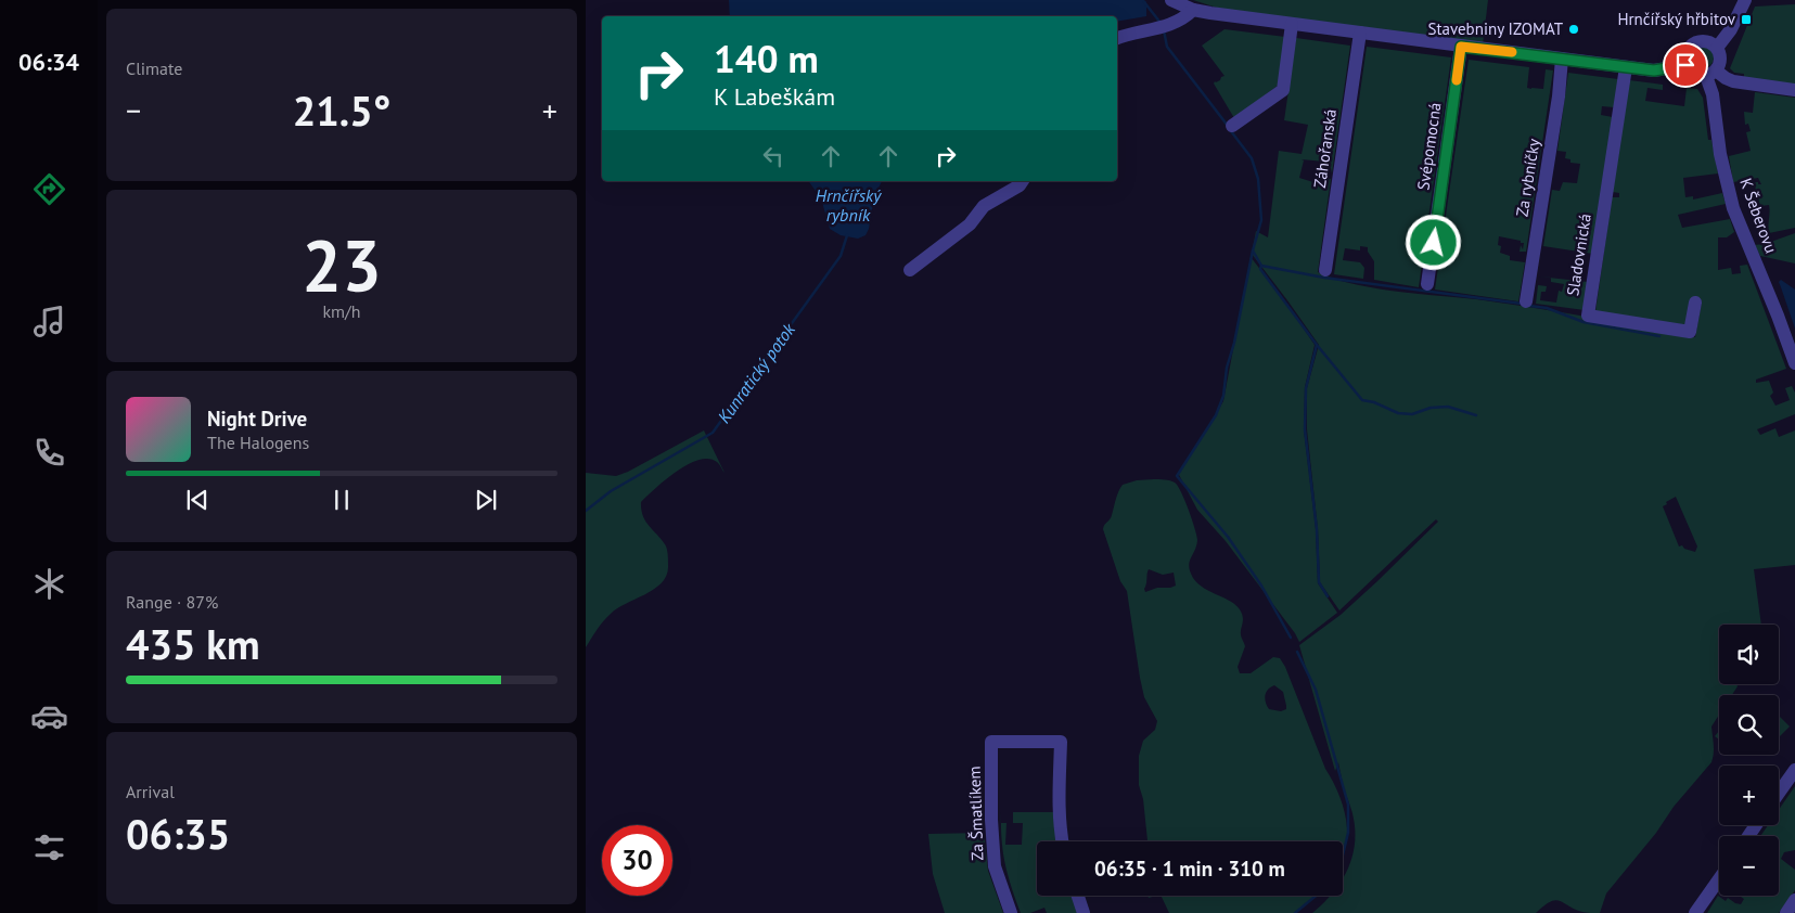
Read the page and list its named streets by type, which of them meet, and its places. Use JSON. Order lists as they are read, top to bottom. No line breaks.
{"streets":{"street":["Svépomocná","Záhořanská","Za rybníčky","K Šeberovu","Sladovnická","Za Šmatlíkem"]},"water":["Hrnčířský rybník","Kunratický potok"],"places":{"transit":["Hrnčířský hřbitov"],"other":["Stavebniny IZOMAT"]},"page":{"tabs":"06:34","tile":["Climate",["23","km/h"],["Range · 87%","435 km"],["Arrival","06:35"]],"turn":["140 m","K Labeškám"],"heat":["−","21.5°","+"],"song":["Night Drive","The Halogens"],"map_buttons":["+","−"],"limit":"30","trip":"06:35 · 1 min · 310 m"}}
